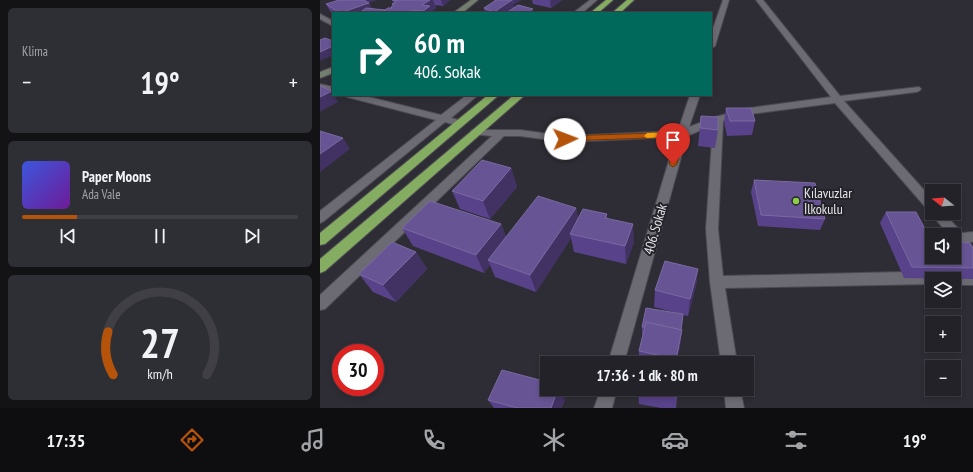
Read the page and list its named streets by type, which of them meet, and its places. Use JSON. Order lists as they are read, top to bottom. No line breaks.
{"streets":{"street":["406. Sokak"]},"places":["Kılavuzlar İlkokulu"],"north":"left","page":{"tile":"Klima","turn":["60 m","406. Sokak"],"heat":["−","19°","+"],"song":["Paper Moons","Ada Vale"],"map_buttons":["+","−"],"limit":"30","trip":"17:36 · 1 dk · 80 m","tabs":["17:35","19°"],"gauge":["27","km/h"]}}
